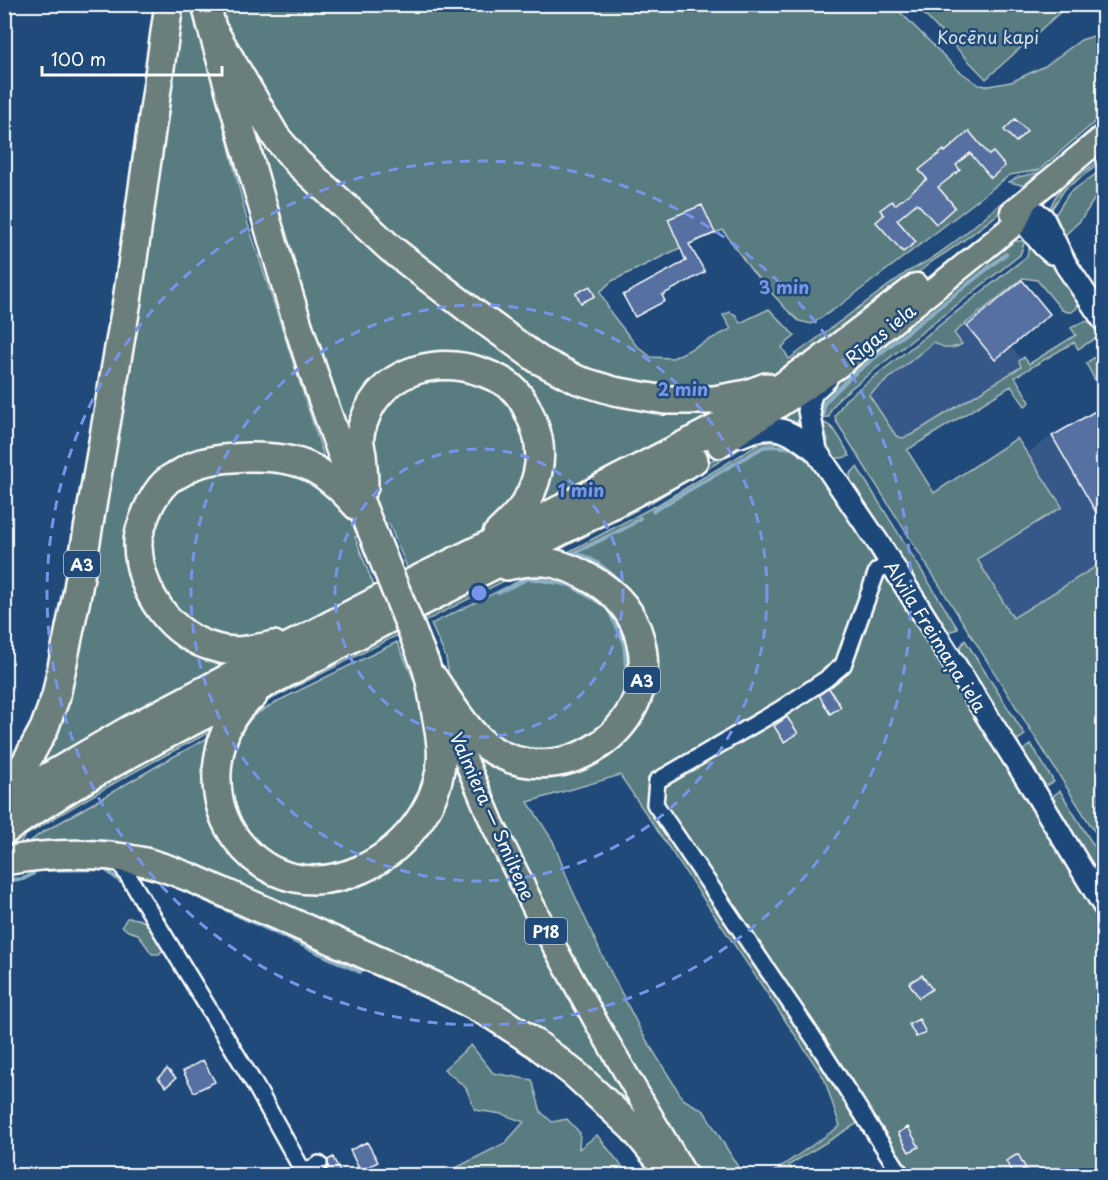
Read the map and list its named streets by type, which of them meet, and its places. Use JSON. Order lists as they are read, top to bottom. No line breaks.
{"streets":{"highway":["A3"],"main road":["Rīgas iela","Valmiera — Smiltene","P18"],"street":["Alvila Freimaņa iela"]},"crossings":[["Rīgas iela","A3"],["Rīgas iela","Alvila Freimaņa iela"],["A3","Valmiera — Smiltene"]],"parks":["Kocēnu kapi"],"scale_bar":"100 m","rings":["3 min","2 min","1 min"]}
